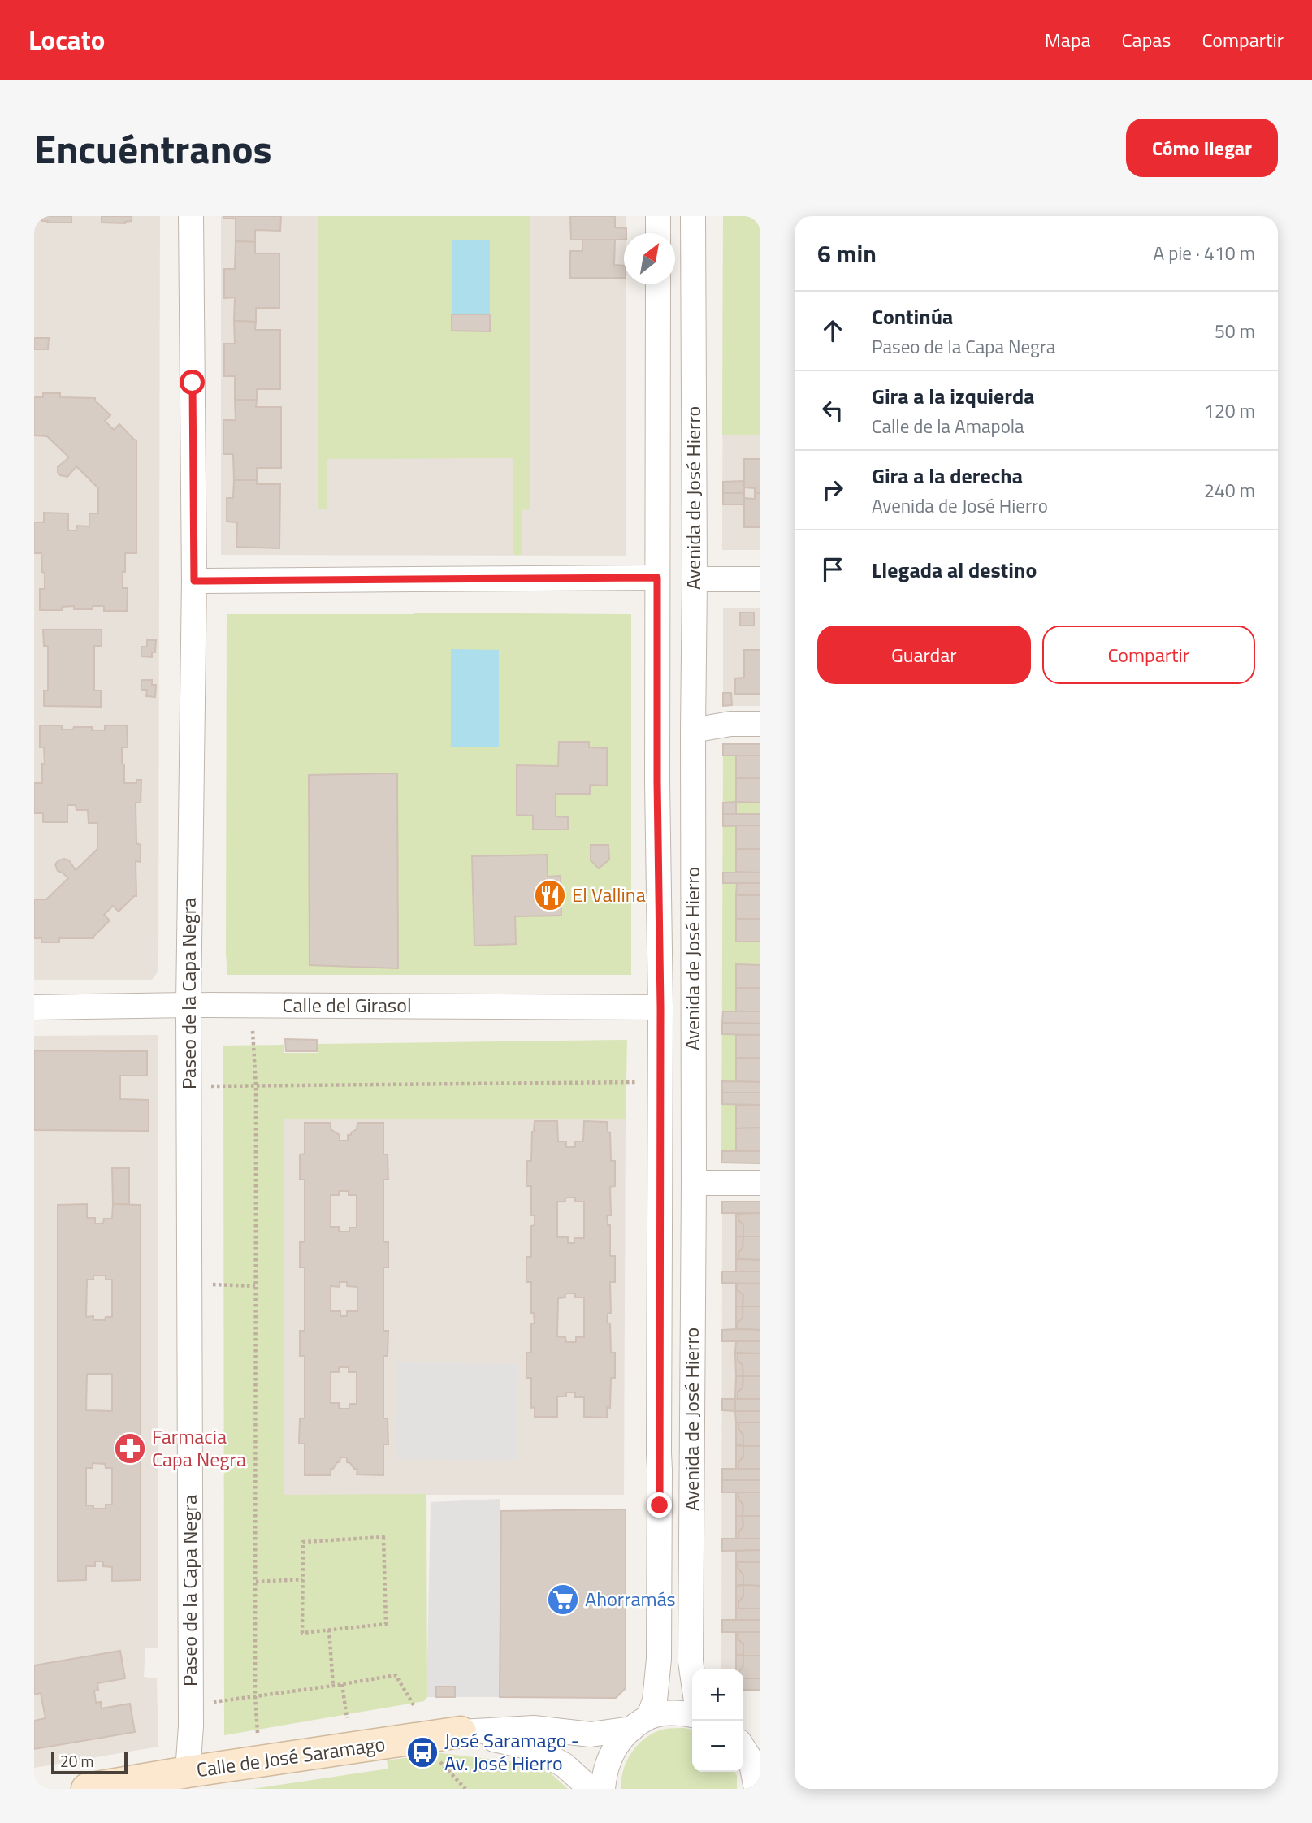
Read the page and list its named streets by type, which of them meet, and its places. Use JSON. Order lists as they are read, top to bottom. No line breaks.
{"streets":{"street":["Avenida de José Hierro","Paseo de la Capa Negra","Calle del Girasol","Calle de José Saramago"]},"crossings":[["Avenida de José Hierro","Calle del Girasol"],["Avenida de José Hierro","Calle de José Saramago"],["Paseo de la Capa Negra","Calle del Girasol"],["Paseo de la Capa Negra","Calle de José Saramago"]],"places":{"restaurant":["El Vallina"],"pharmacy":["Farmacia Capa Negra"],"supermarket":["Ahorramás"],"bus stop":["José Saramago - Av. José Hierro"]},"scale_bar":"20 m","north":"top right","page":{"header":"Locato","nav":["Mapa","Capas","Compartir"],"title":"Encuéntranos","buttons":["Cómo llegar",["Guardar","Compartir"]],"heading":["6 min","A pie · 410 m"],"list":[["Continúa","Paseo de la Capa Negra","50 m"],["Gira a la izquierda","Calle de la Amapola","120 m"],["Gira a la derecha","Avenida de José Hierro","240 m"],"Llegada al destino"],"map_buttons":["+","−"],"scale":"20 m"}}
